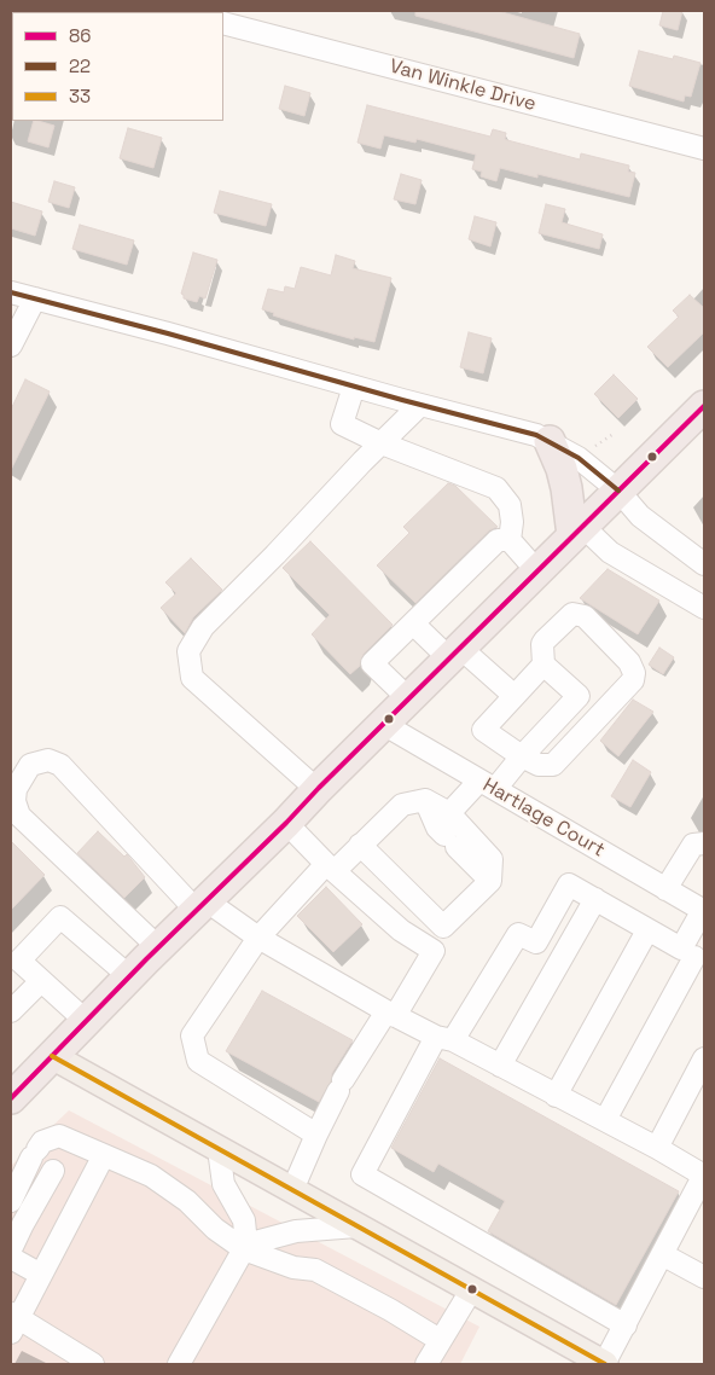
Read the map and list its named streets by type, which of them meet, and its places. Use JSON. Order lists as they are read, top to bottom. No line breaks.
{"streets":{"street":["Van Winkle Drive","Hartlage Court"]},"lines":["transit line 22","transit line 86","transit line 33"],"legend":["86","22","33"]}
